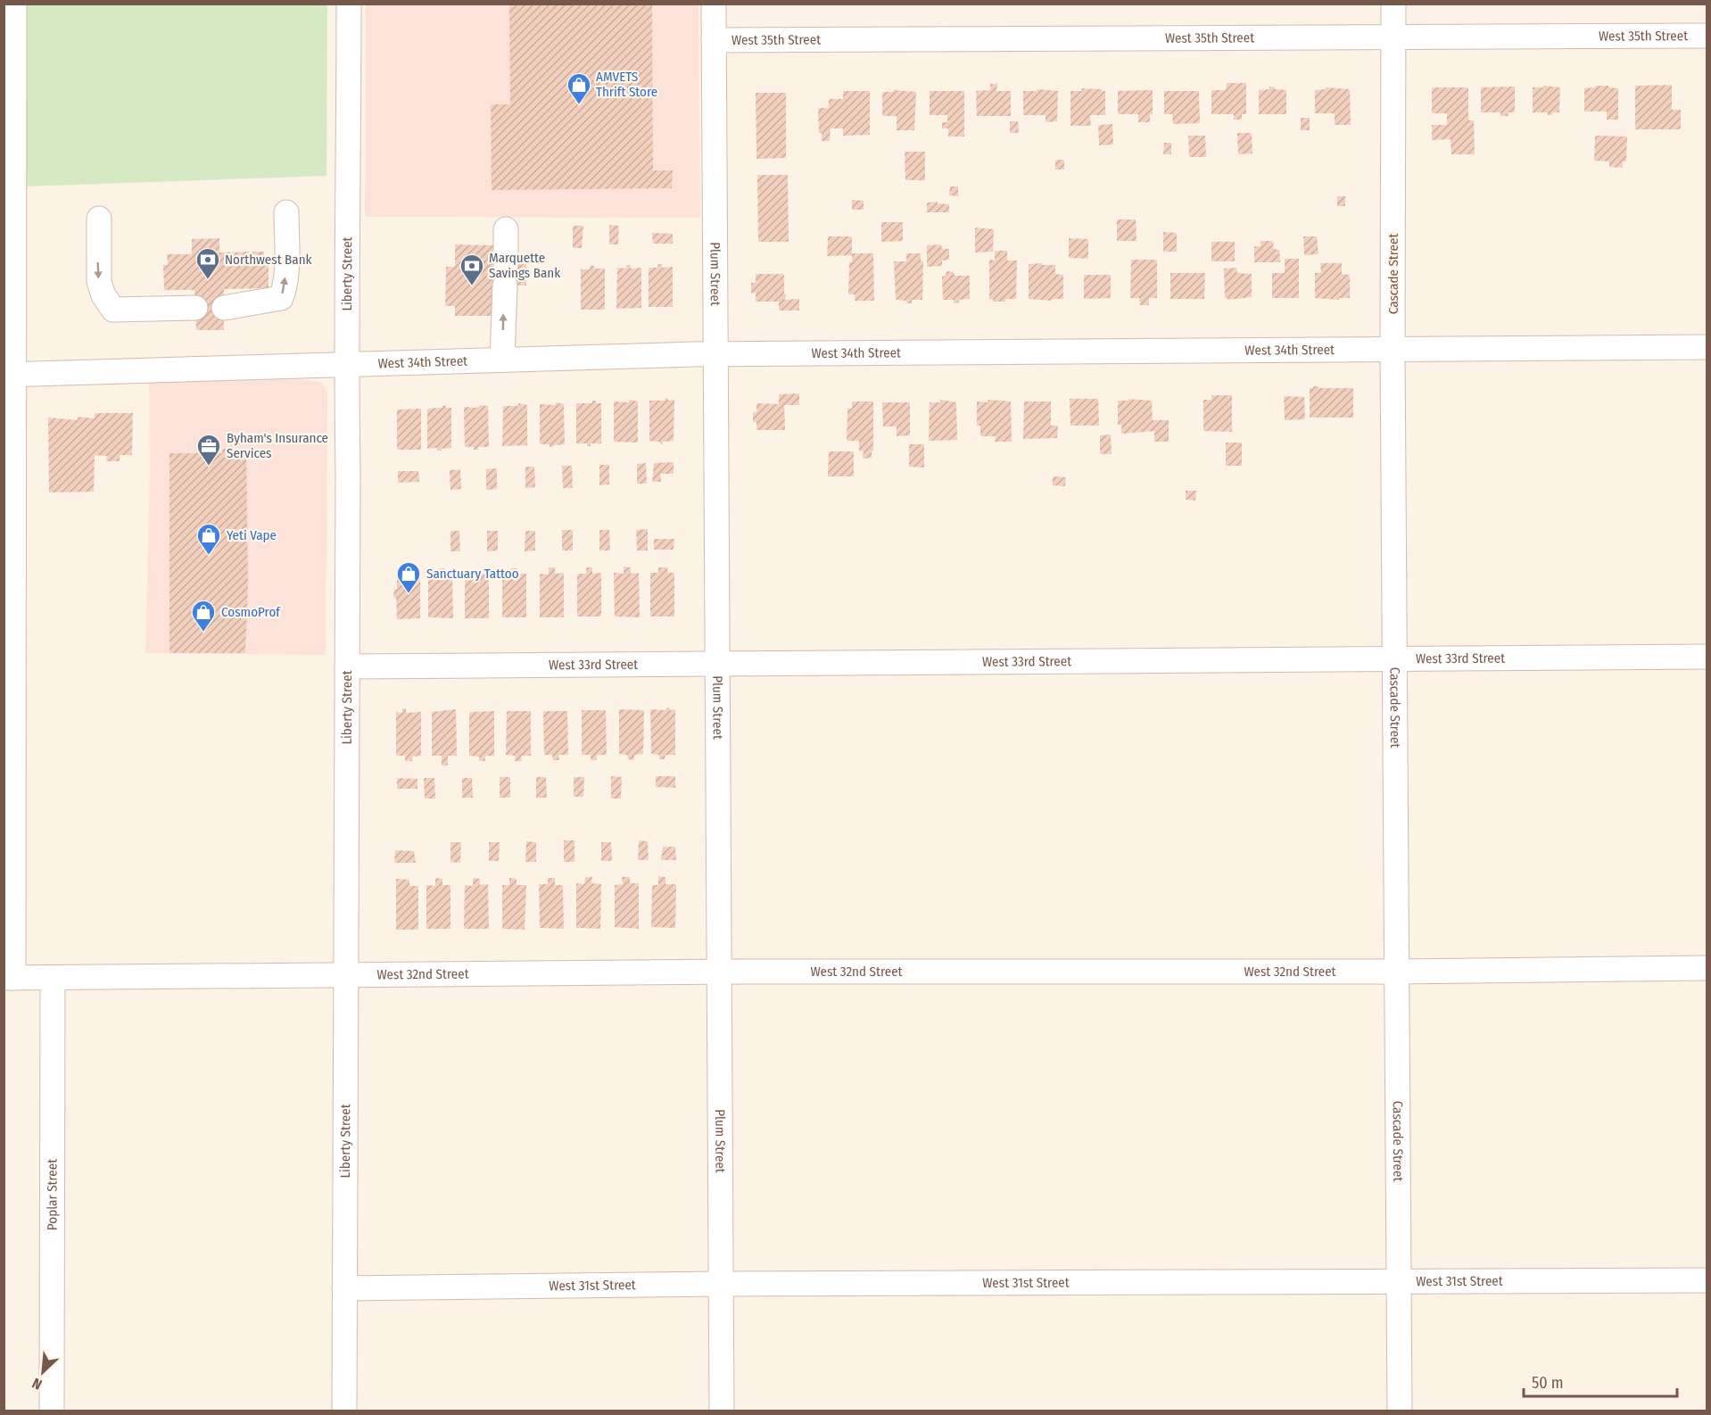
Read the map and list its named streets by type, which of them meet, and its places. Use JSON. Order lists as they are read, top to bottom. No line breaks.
{"streets":{"street":["West 35th Street","Liberty Street","Plum Street","Cascade Street","West 34th Street","West 33rd Street","West 32nd Street","Poplar Street","West 31st Street"]},"crossings":[["West 35th Street","Plum Street"],["West 35th Street","Cascade Street"],["Liberty Street","West 34th Street"],["Liberty Street","West 33rd Street"],["Liberty Street","West 32nd Street"],["Liberty Street","West 31st Street"],["Plum Street","West 34th Street"],["Plum Street","West 33rd Street"],["Plum Street","West 32nd Street"],["Plum Street","West 31st Street"],["Cascade Street","West 34th Street"],["Cascade Street","West 33rd Street"],["Cascade Street","West 32nd Street"],["Cascade Street","West 31st Street"],["West 32nd Street","Poplar Street"]],"places":{"shop":["AMVETS Thrift Store","Yeti Vape","Sanctuary Tattoo","CosmoProf"],"bank":["Northwest Bank","Marquette Savings Bank"],"office":["Byham's Insurance Services"]},"scale_bar":"50 m","north":"bottom left"}
